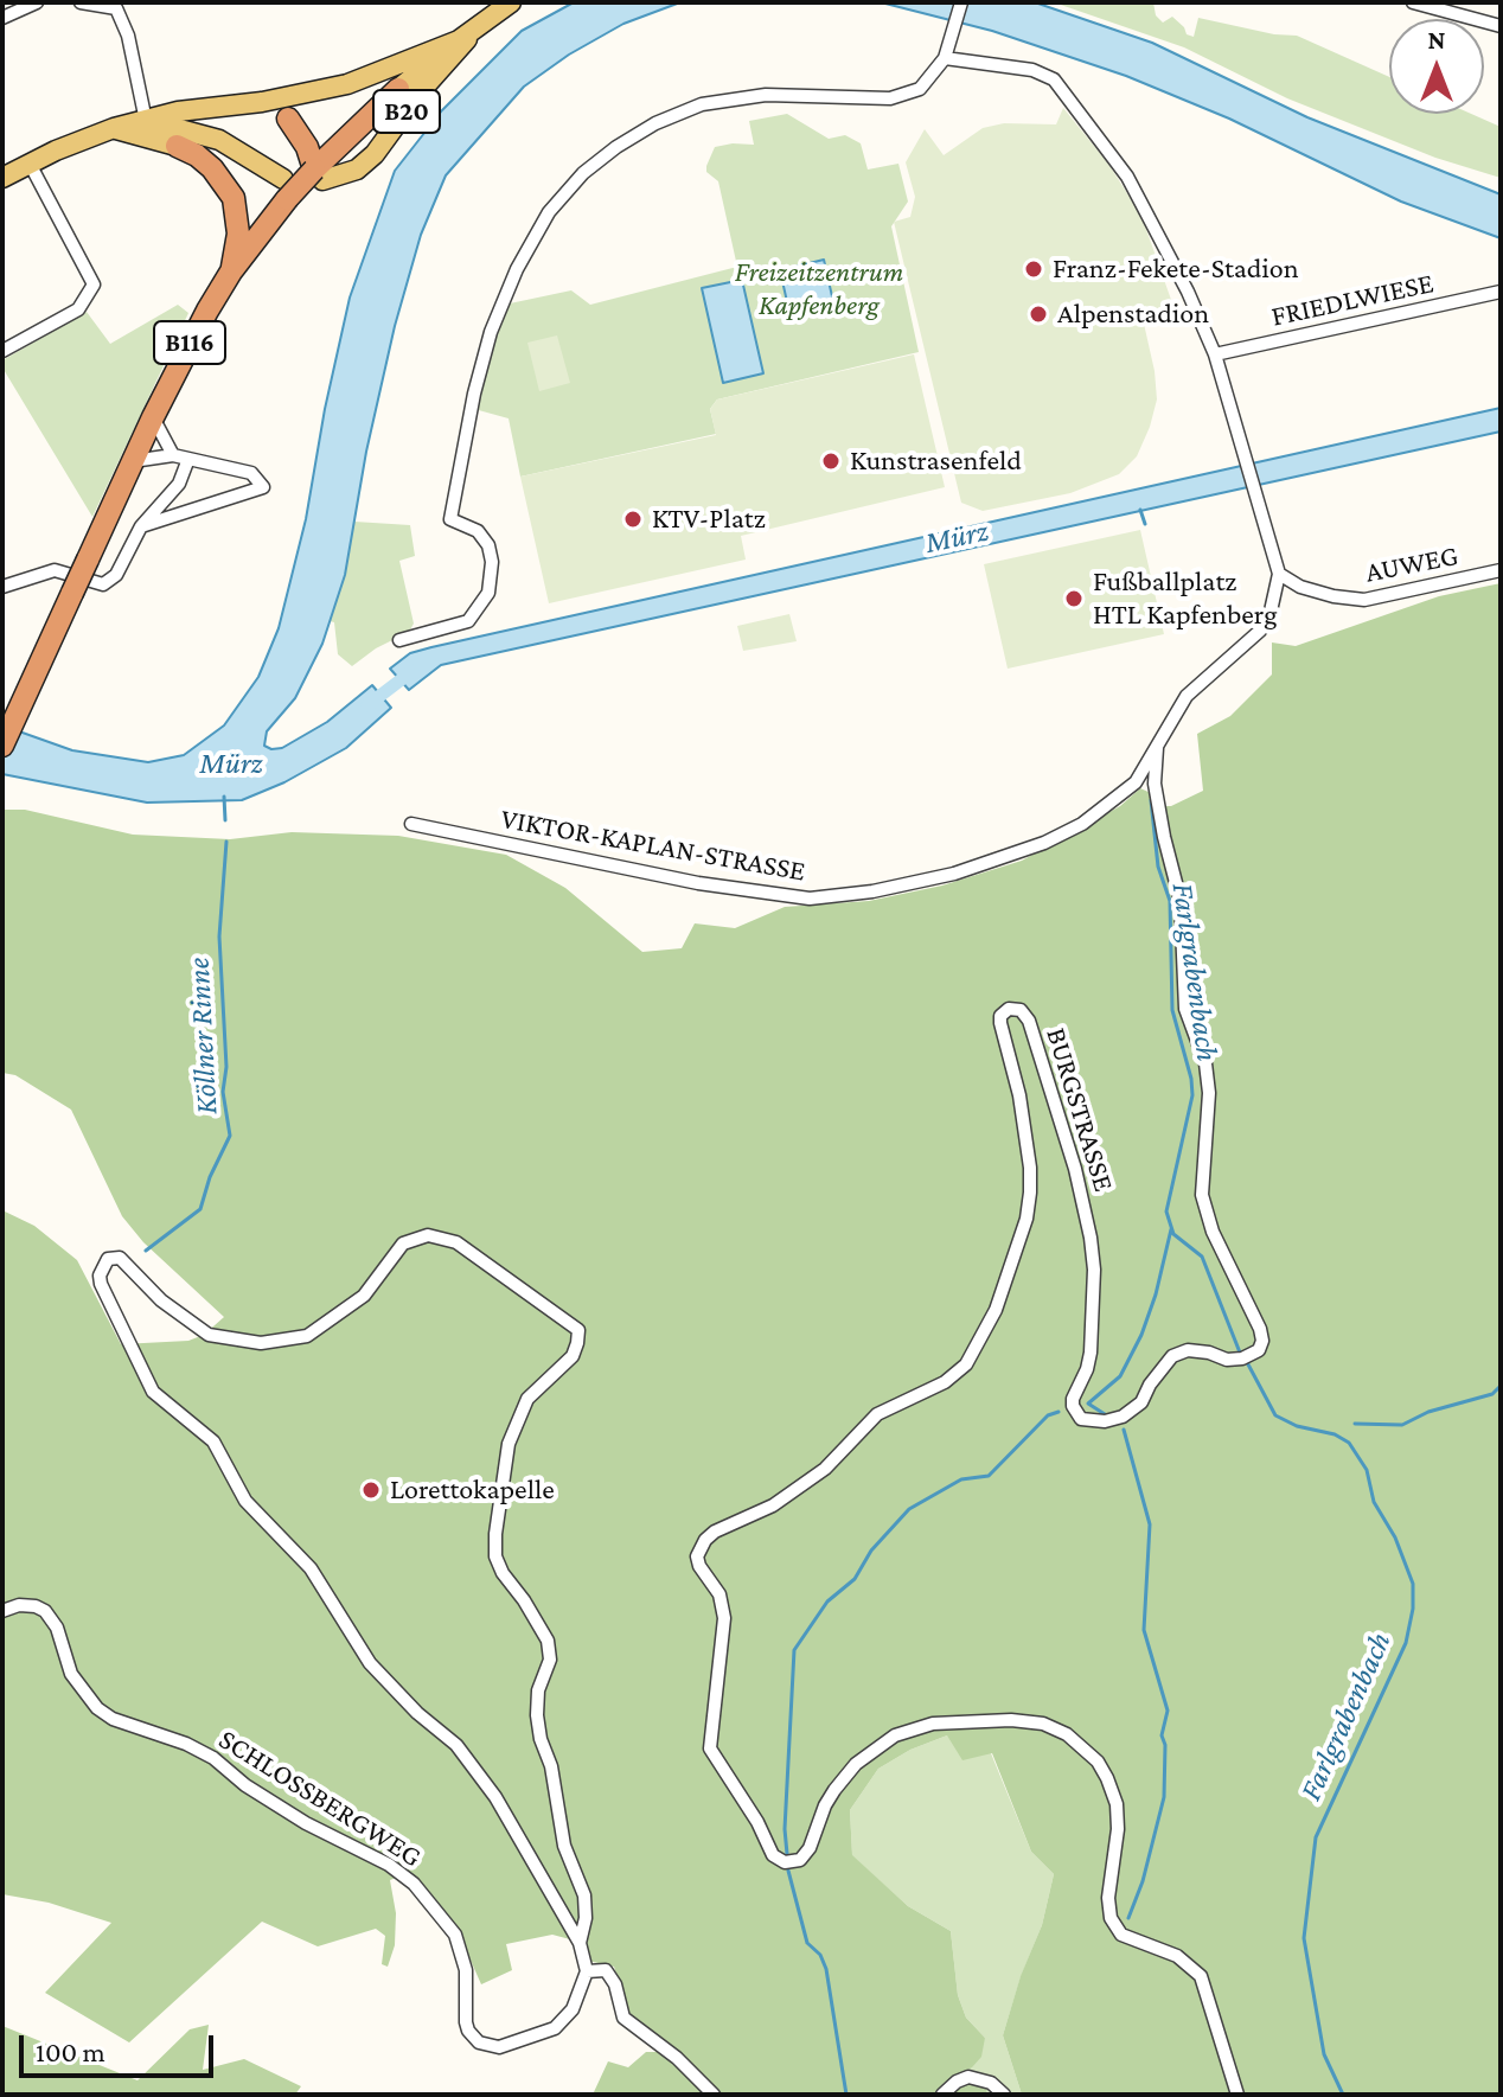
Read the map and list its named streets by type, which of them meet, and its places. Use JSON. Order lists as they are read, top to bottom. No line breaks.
{"streets":{"highway":["B116"],"main road":["B20"],"street":["FRIEDLWIESE","AUWEG","VIKTOR-KAPLAN-STRASSE","BURGSTRASSE","SCHLOSSBERGWEG"]},"crossings":[["AUWEG","VIKTOR-KAPLAN-STRASSE"],["VIKTOR-KAPLAN-STRASSE","BURGSTRASSE"]],"water":["Mürz","Farlgrabenbach","Köllner Rinne"],"parks":["Freizeitzentrum Kapfenberg"],"places":["Franz-Fekete-Stadion","Alpenstadion","Kunstrasenfeld","KTV-Platz","Fußballplatz HTL Kapfenberg","Lorettokapelle"],"scale_bar":"100 m","north":"top"}
